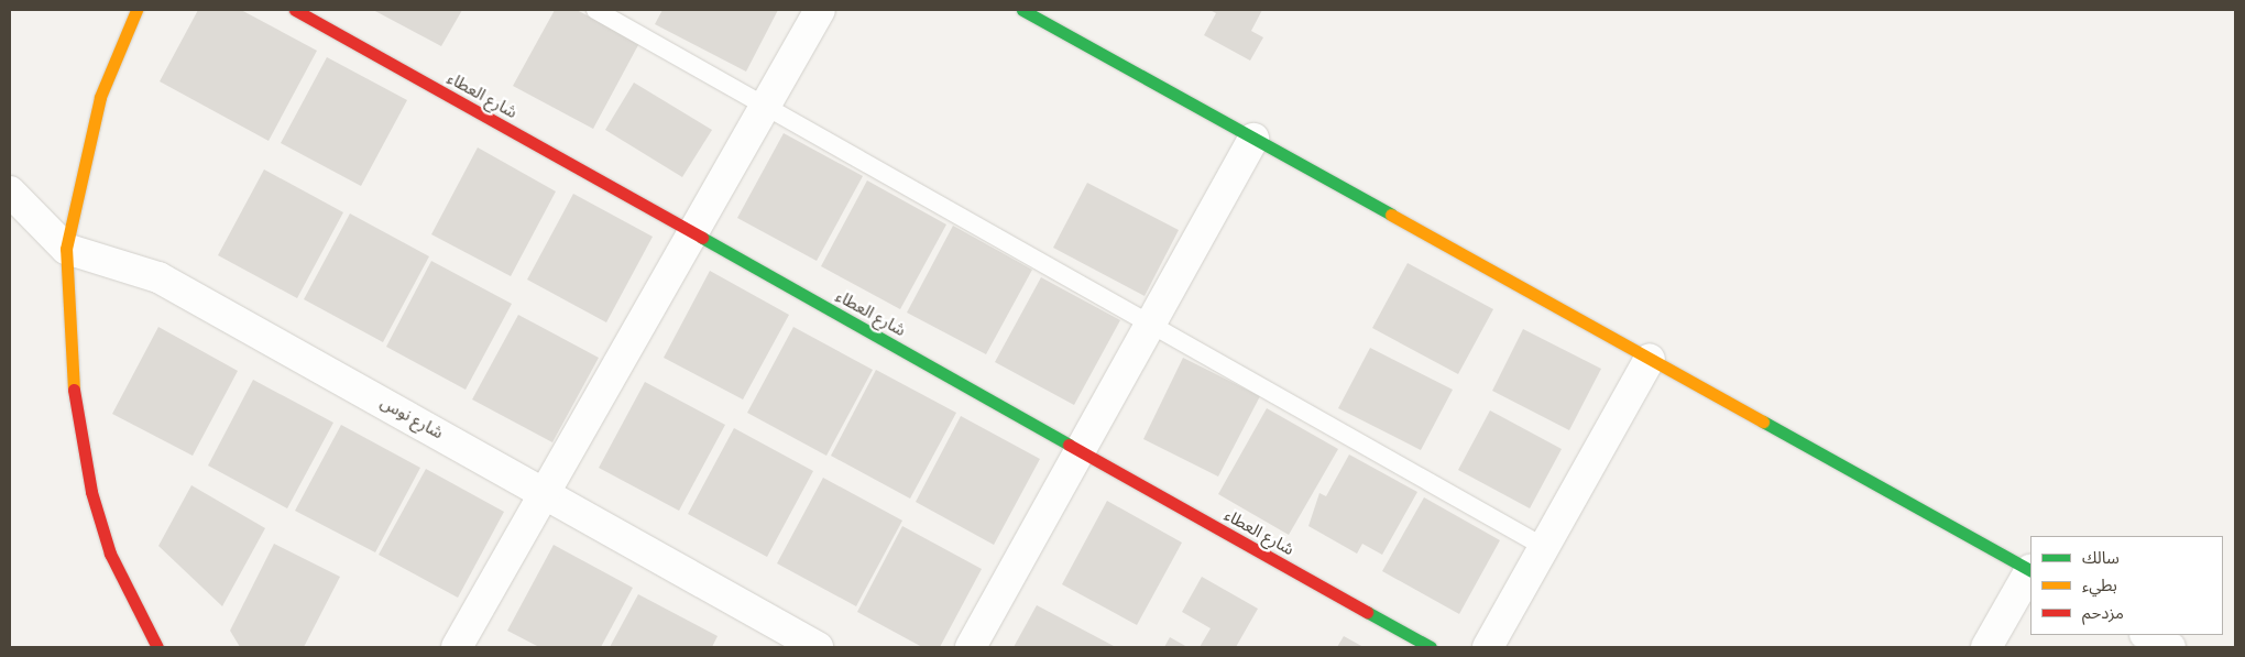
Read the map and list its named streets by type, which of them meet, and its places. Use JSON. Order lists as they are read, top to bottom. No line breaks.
{"streets":{"street":["شارع العطاء","شارع نوس"]},"legend":["سالك","بطيء","مزدحم"]}
